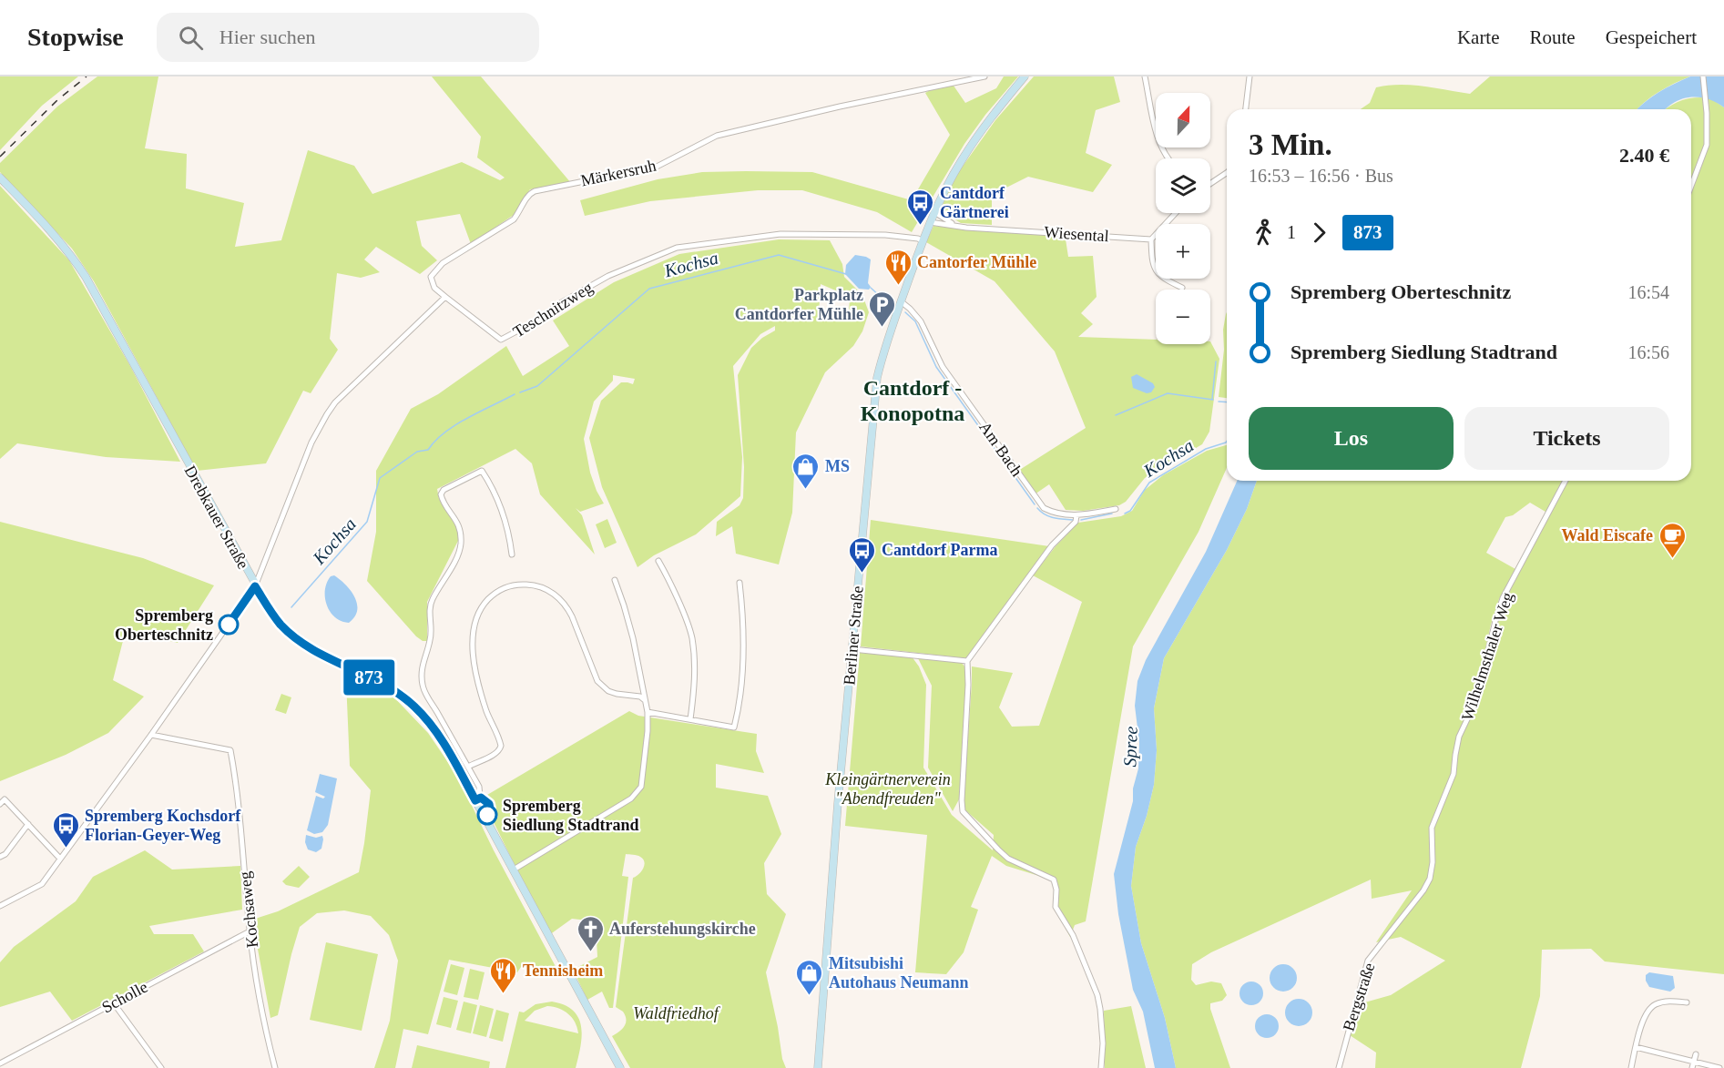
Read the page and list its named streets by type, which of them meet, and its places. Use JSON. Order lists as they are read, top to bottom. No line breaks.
{"streets":{"street":["Märkersruh","Wiesental","Teschnitzweg","Am Bach","Drebkauer Straße","Berliner Straße","Wilhelmsthaler Weg","Kochsaweg","Scholle","Bergstraße"]},"crossings":[["Märkersruh","Teschnitzweg"],["Wiesental","Berliner Straße"],["Teschnitzweg","Berliner Straße"],["Am Bach","Berliner Straße"],["Wilhelmsthaler Weg","Bergstraße"],["Kochsaweg","Scholle"]],"districts":["Cantdorf - Konopotna"],"water":["Kochsa","Spree"],"parks":["Kleingärtnerverein \"Abendfreuden\"","Waldfriedhof"],"places":{"bus stop":["Cantdorf Gärtnerei","Cantdorf Parma","Spremberg Kochsdorf Florian-Geyer-Weg"],"restaurant":["Cantorfer Mühle","Tennisheim"],"parking":["Parkplatz Cantdorfer Mühle"],"shop":["MS","Mitsubishi Autohaus Neumann"],"cafe":["Wald Eiscafe"],"other":["Spremberg Oberteschnitz","Spremberg Siedlung Stadtrand"],"church":["Auferstehungskirche"]},"lines":["bus line 873"],"north":"top","page":{"header":"Stopwise","search":"Hier suchen","nav":["Karte","Route","Gespeichert"],"on_map":"873","map_buttons":["+","−"],"heading":["3 Min.","16:53 – 16:56 · Bus","2.40 €"],"legs":["1","873"],"list":[{"name":"Spremberg Oberteschnitz","value":"16:54"},{"name":"Spremberg Siedlung Stadtrand","value":"16:56"}],"buttons":["Los","Tickets"]}}
